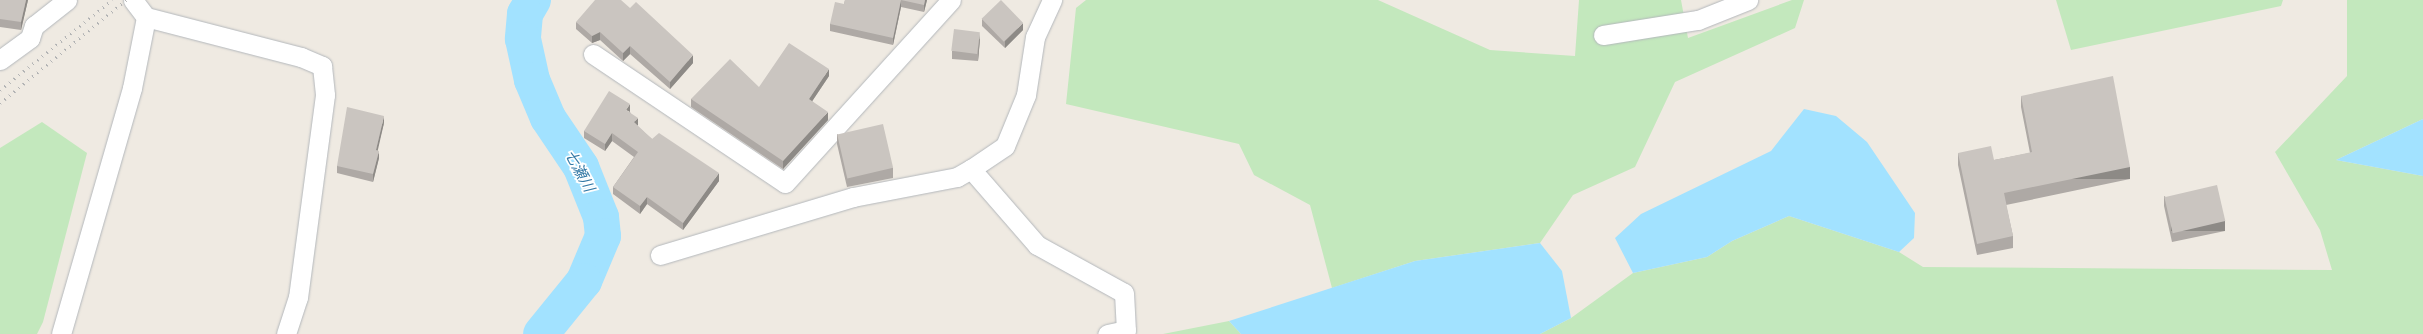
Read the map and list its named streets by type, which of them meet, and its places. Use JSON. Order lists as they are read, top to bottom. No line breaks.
{"water":["七瀬川"]}
